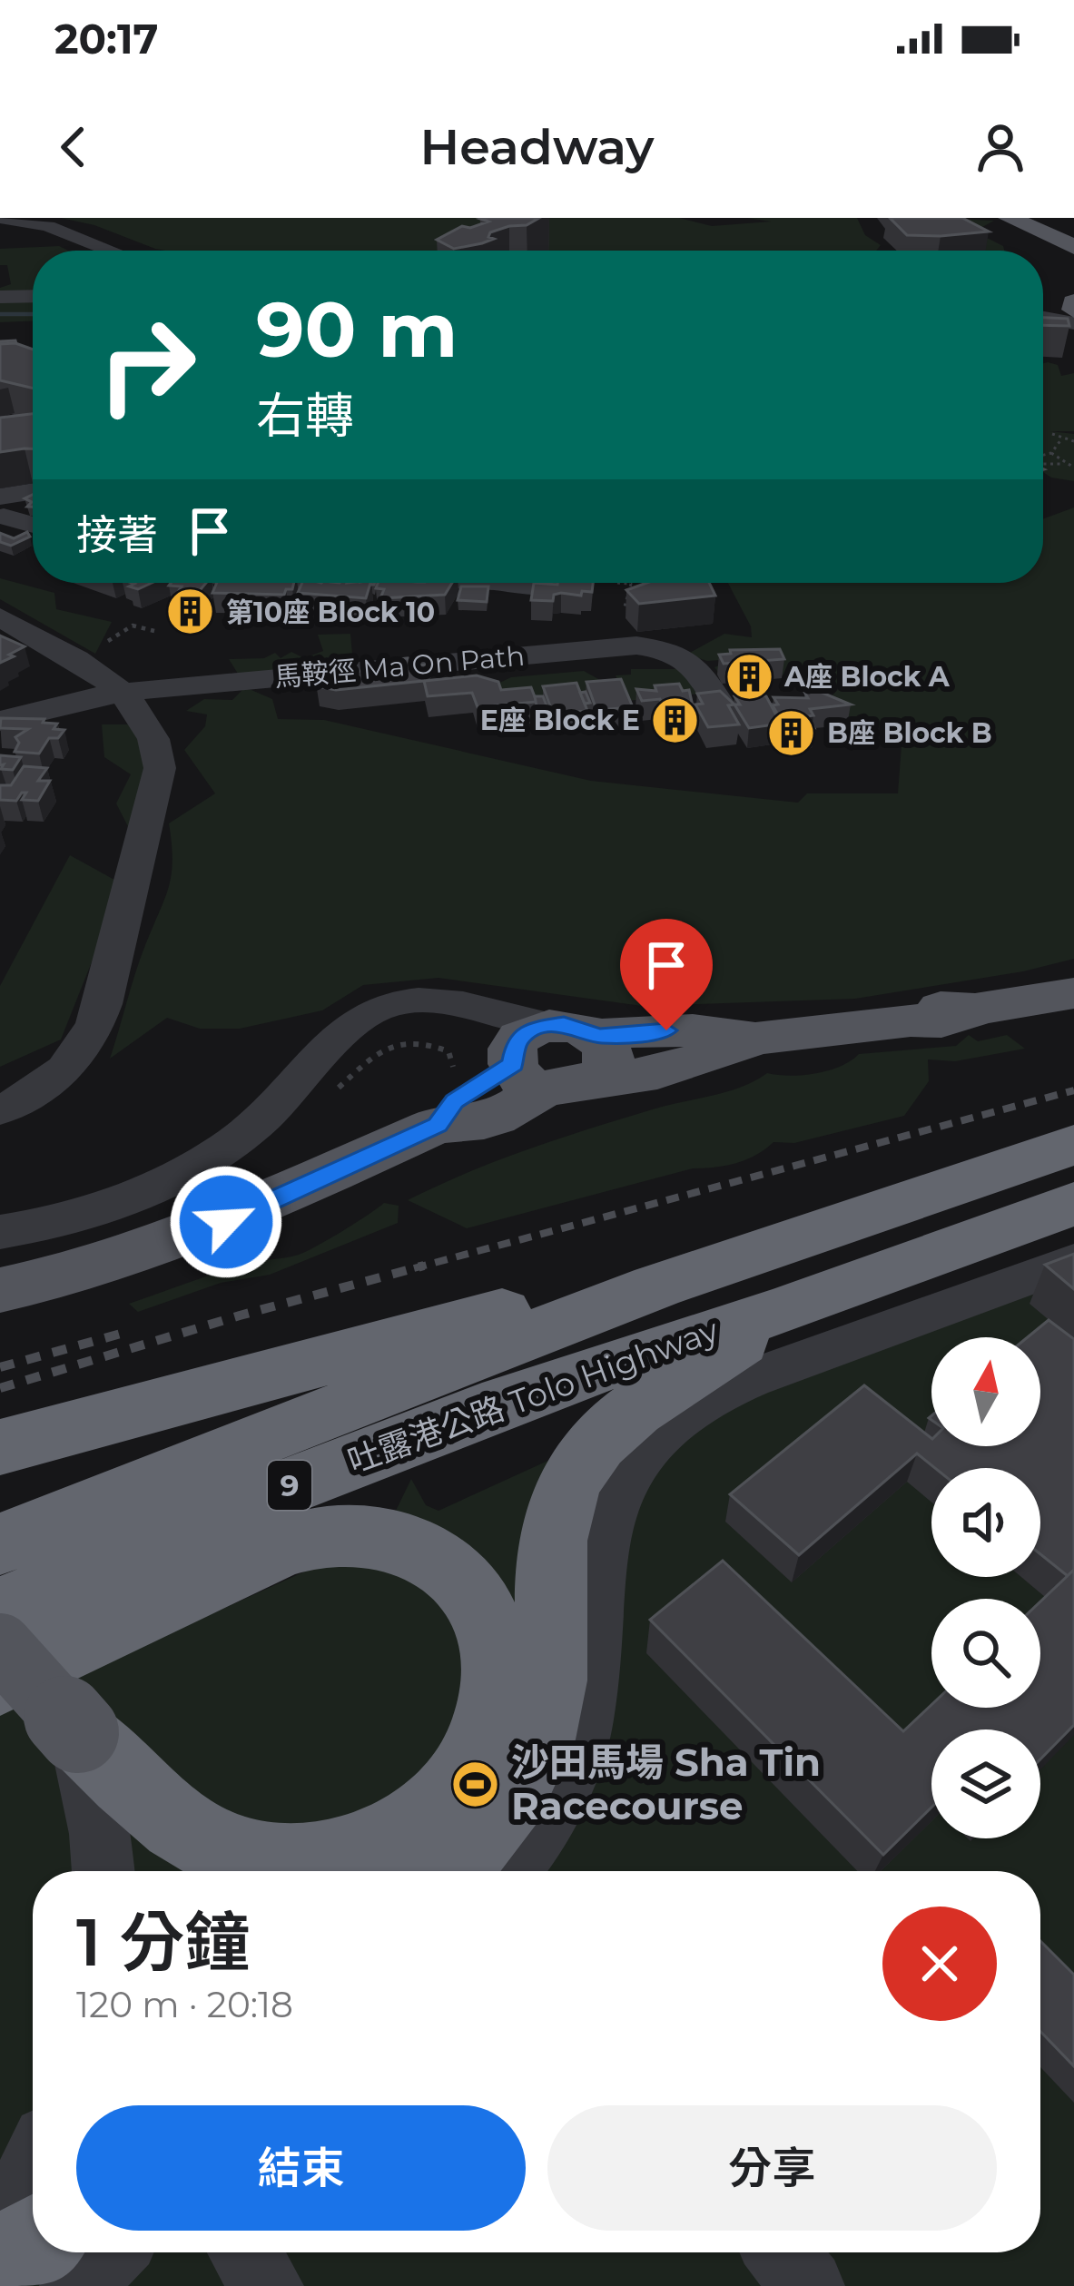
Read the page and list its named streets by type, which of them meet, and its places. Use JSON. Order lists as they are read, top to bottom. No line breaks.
{"streets":{"highway":["吐露港公路 Tolo Highway","9"],"street":["馬鞍徑 Ma On Path"]},"places":{"building":["第10座 Block 10","A座 Block A","E座 Block E","B座 Block B"],"sports":["沙田馬場 Sha Tin Racecourse"]},"north":"top","page":{"status":"20:17","header":"Headway","turn":["90 m","右轉"],"then":"接著","heading":["1 分鐘","120 m · 20:18"],"buttons":["結束","分享"]}}
